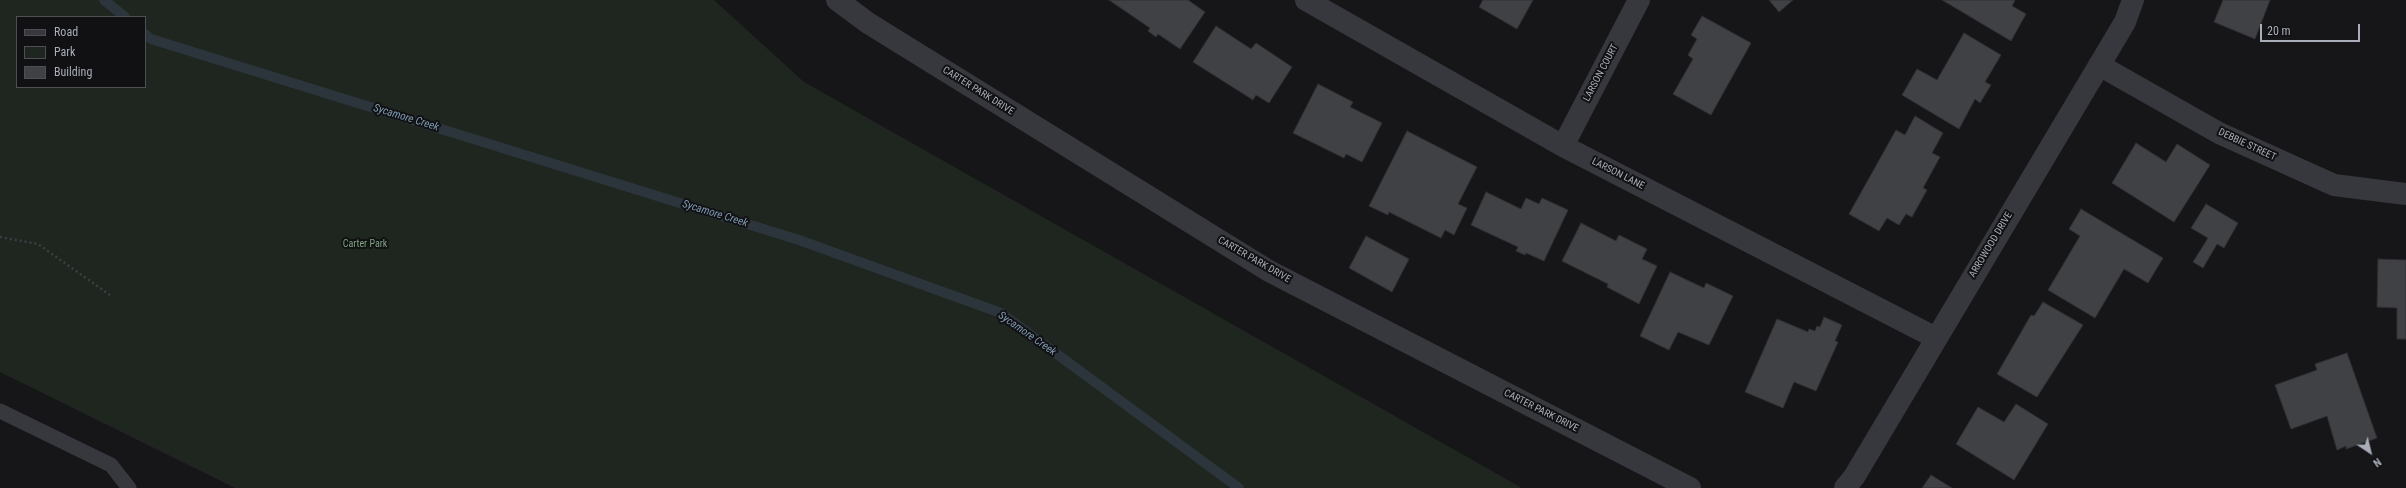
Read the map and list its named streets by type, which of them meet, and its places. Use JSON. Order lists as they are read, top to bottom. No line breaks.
{"streets":{"street":["LARSON COURT","CARTER PARK DRIVE","DEBBIE STREET","LARSON LANE","ARROWOOD DRIVE"]},"crossings":[["LARSON COURT","LARSON LANE"],["DEBBIE STREET","ARROWOOD DRIVE"],["LARSON LANE","ARROWOOD DRIVE"]],"water":["Sycamore Creek"],"parks":["Carter Park"],"legend":["Road","Park","Building"],"scale_bar":"20 m","north":"bottom right"}
